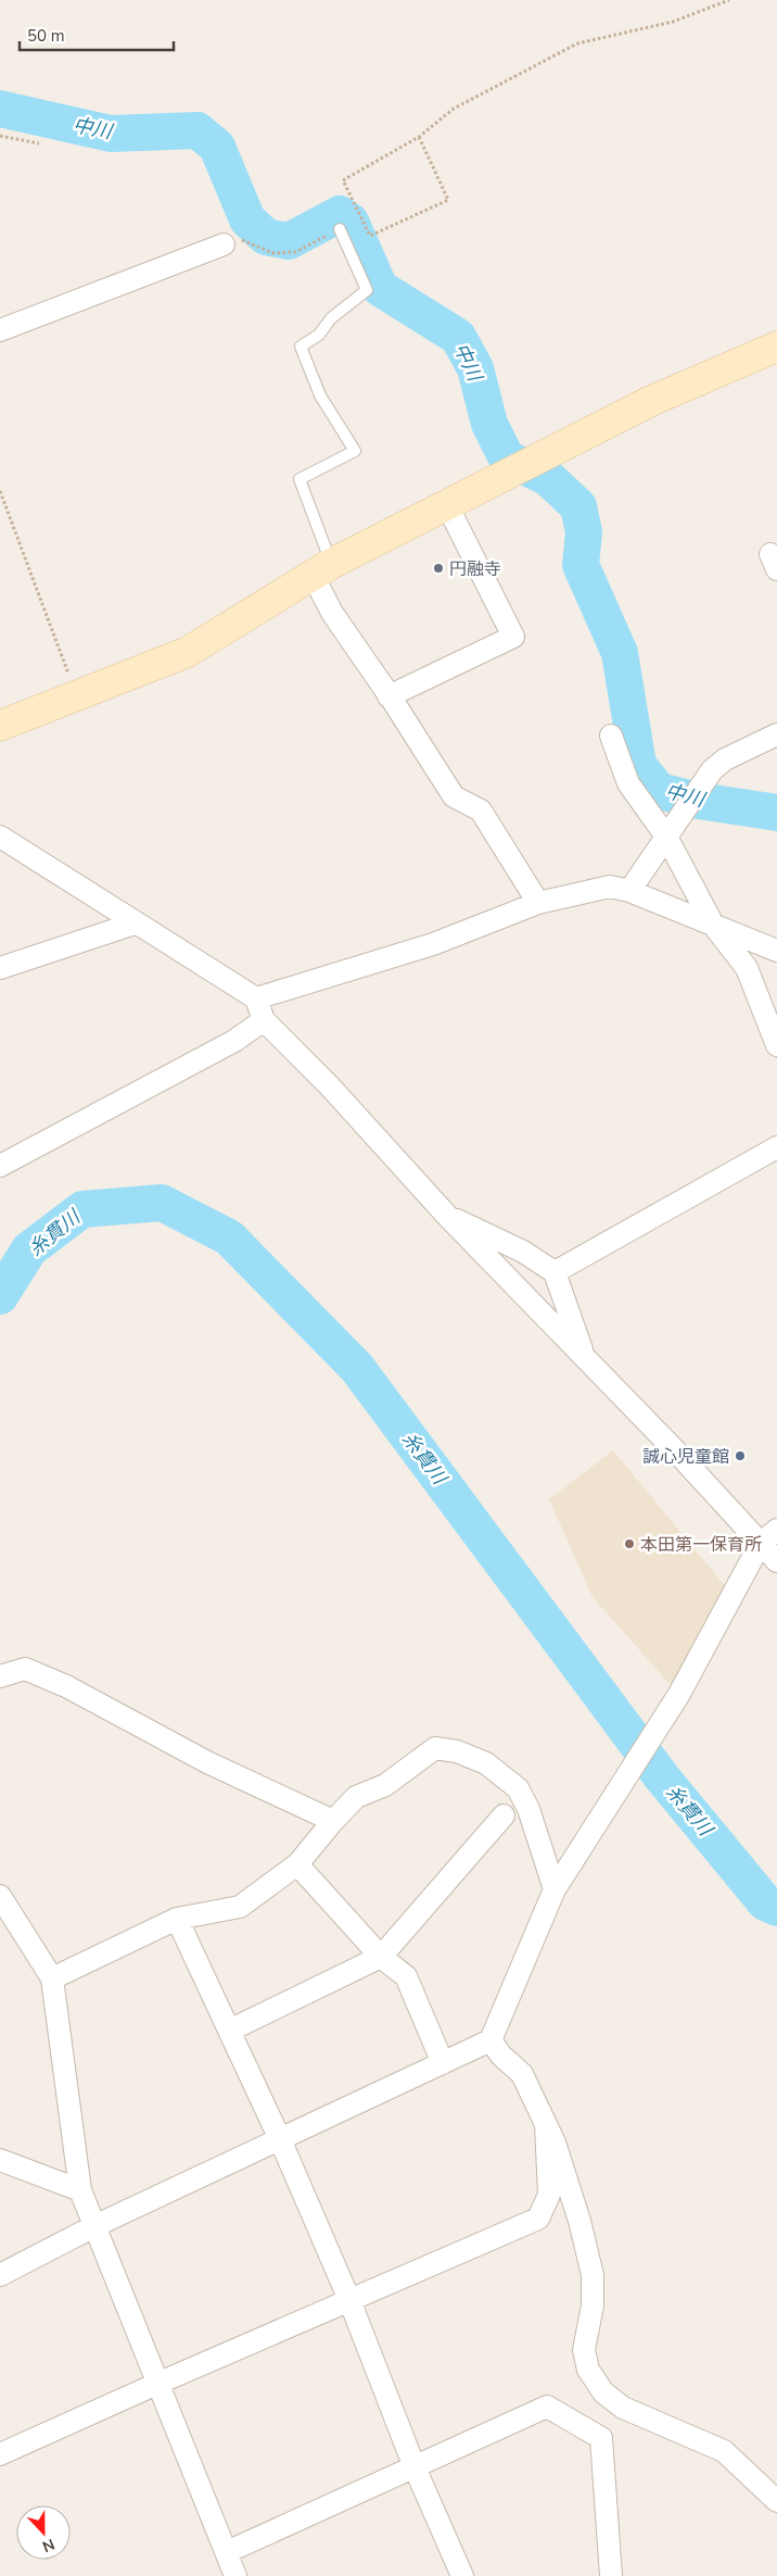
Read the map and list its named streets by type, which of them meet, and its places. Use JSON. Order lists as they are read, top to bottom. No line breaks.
{"water":["中川","糸貫川"],"places":["円融寺","誠心児童館","本田第一保育所"],"scale_bar":"50 m","north":"bottom"}
